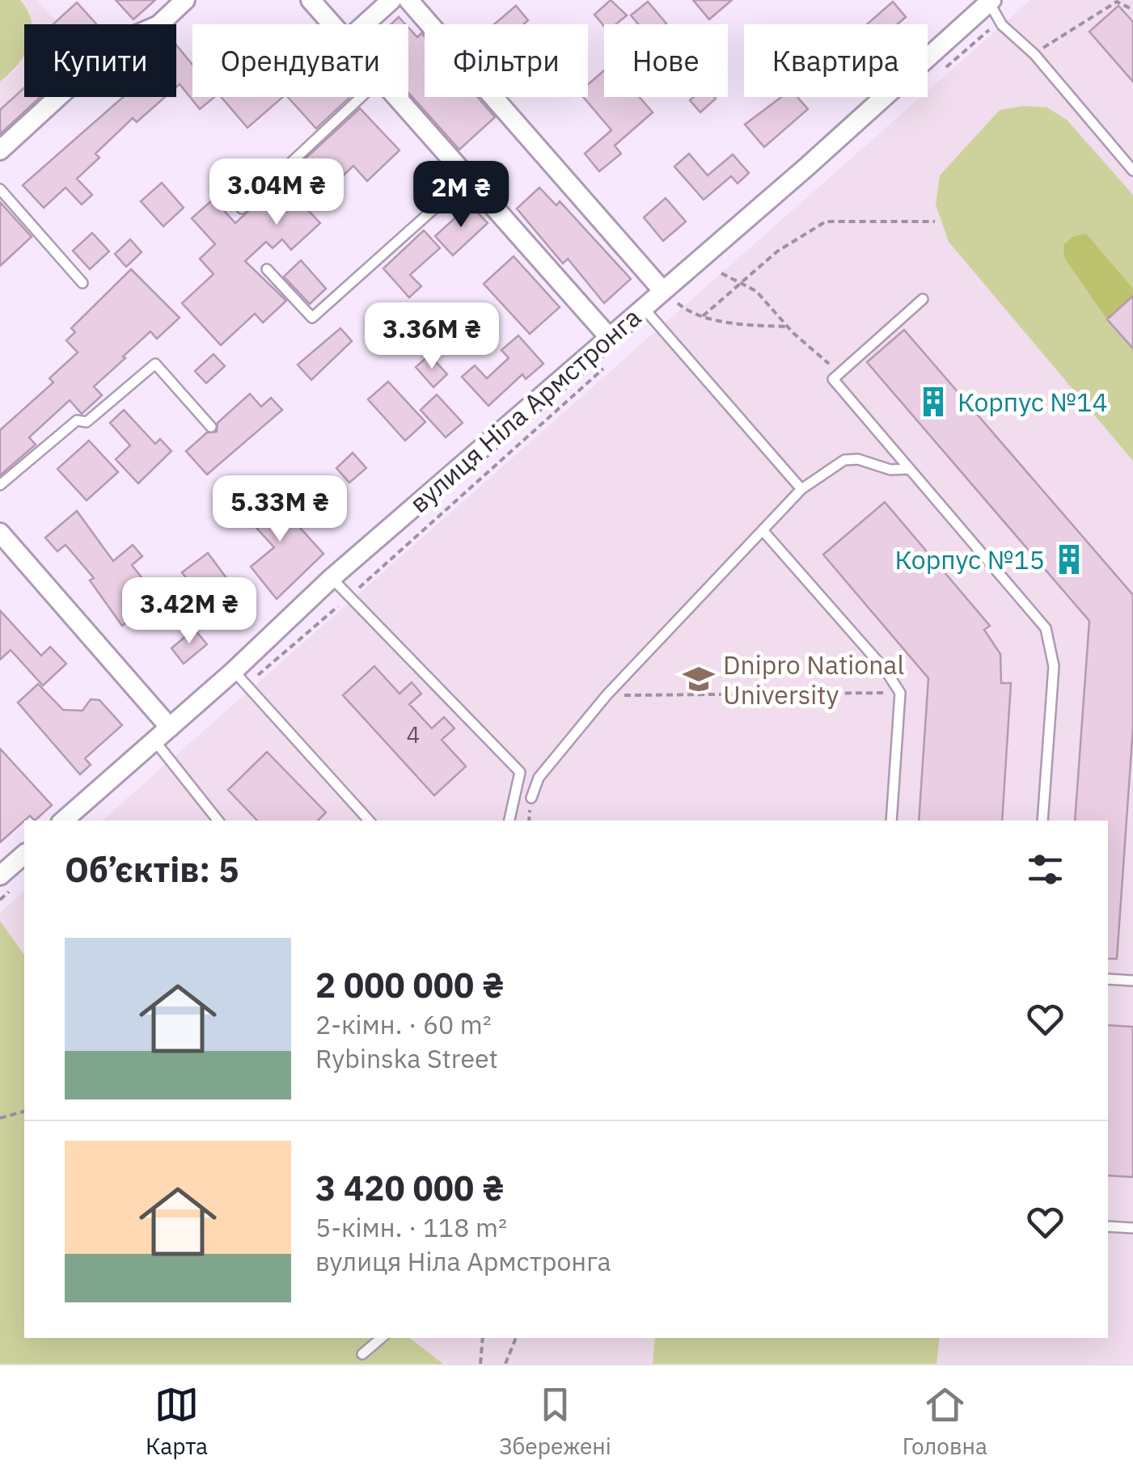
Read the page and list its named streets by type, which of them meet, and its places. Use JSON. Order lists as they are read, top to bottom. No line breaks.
{"streets":{"street":["вулиця Ніла Армстронга"]},"places":{"building":["Корпус №14","Корпус №15"],"school or university":["Dnipro National University"]},"house_numbers":["4"],"page":{"chip":["Купити","Орендувати","Фільтри","Нове","Квартира"],"price":["3.04M ₴","2M ₴","3.36M ₴","5.33M ₴","3.42M ₴"],"heading":"Об’єктів: 5","list":[{"name":"2 000 000 ₴","note":"2-кімн. · 60 m² · Rybinska Street"},{"name":"3 420 000 ₴","note":"5-кімн. · 118 m² · вулиця Ніла Армстронга"}],"tabs":["Карта","Збережені","Головна"]}}
